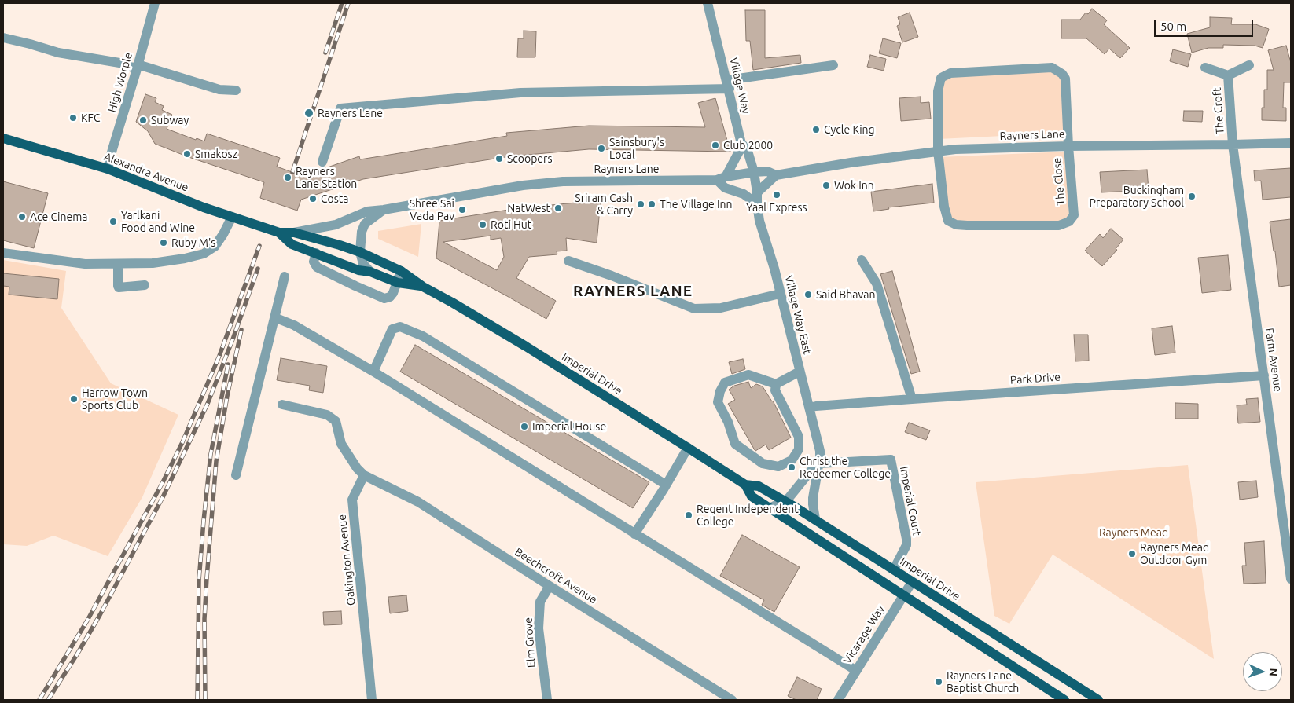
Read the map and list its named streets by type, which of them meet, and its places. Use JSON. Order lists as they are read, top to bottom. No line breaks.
{"streets":{"main road":["Alexandra Avenue","Imperial Drive"],"street":["High Worple","Village Way","The Croft","Rayners Lane","The Close","Village Way East","Farm Avenue","Park Drive","Imperial Court","Oakington Avenue","Beechcroft Avenue","Vicarage Way","Elm Grove"]},"crossings":[["High Worple","Alexandra Avenue"],["Village Way","Rayners Lane"],["Village Way","Village Way East"],["The Croft","Rayners Lane"],["The Croft","Farm Avenue"],["Rayners Lane","Alexandra Avenue"],["Rayners Lane","The Close"],["Rayners Lane","Village Way East"],["Rayners Lane","Farm Avenue"],["Rayners Lane","Imperial Drive"],["Alexandra Avenue","Imperial Drive"],["Village Way East","Imperial Drive"],["Village Way East","Park Drive"],["Village Way East","Imperial Court"],["Farm Avenue","Park Drive"],["Imperial Drive","Imperial Court"],["Imperial Drive","Vicarage Way"],["Oakington Avenue","Beechcroft Avenue"],["Beechcroft Avenue","Elm Grove"]],"districts":["RAYNERS LANE"],"parks":["Rayners Mead"],"places":["Rayners Lane","KFC","Subway","Cycle King","Club 2000","Sainsbury's Local","Smakosz","Scoopers","Rayners Lane Station","Wok Inn","Yaal Express","Buckingham Preparatory School","Costa","Sriram Cash & Carry","The Village Inn","NatWest","Shree Sai Vada Pav","Ace Cinema","Yarlkani Food and Wine","Roti Hut","Ruby M's","Said Bhavan","Harrow Town Sports Club","Imperial House","Christ the Redeemer College","Regent Independent College","Rayners Mead Outdoor Gym","Rayners Lane Baptist Church"],"scale_bar":"50 m","north":"right"}
